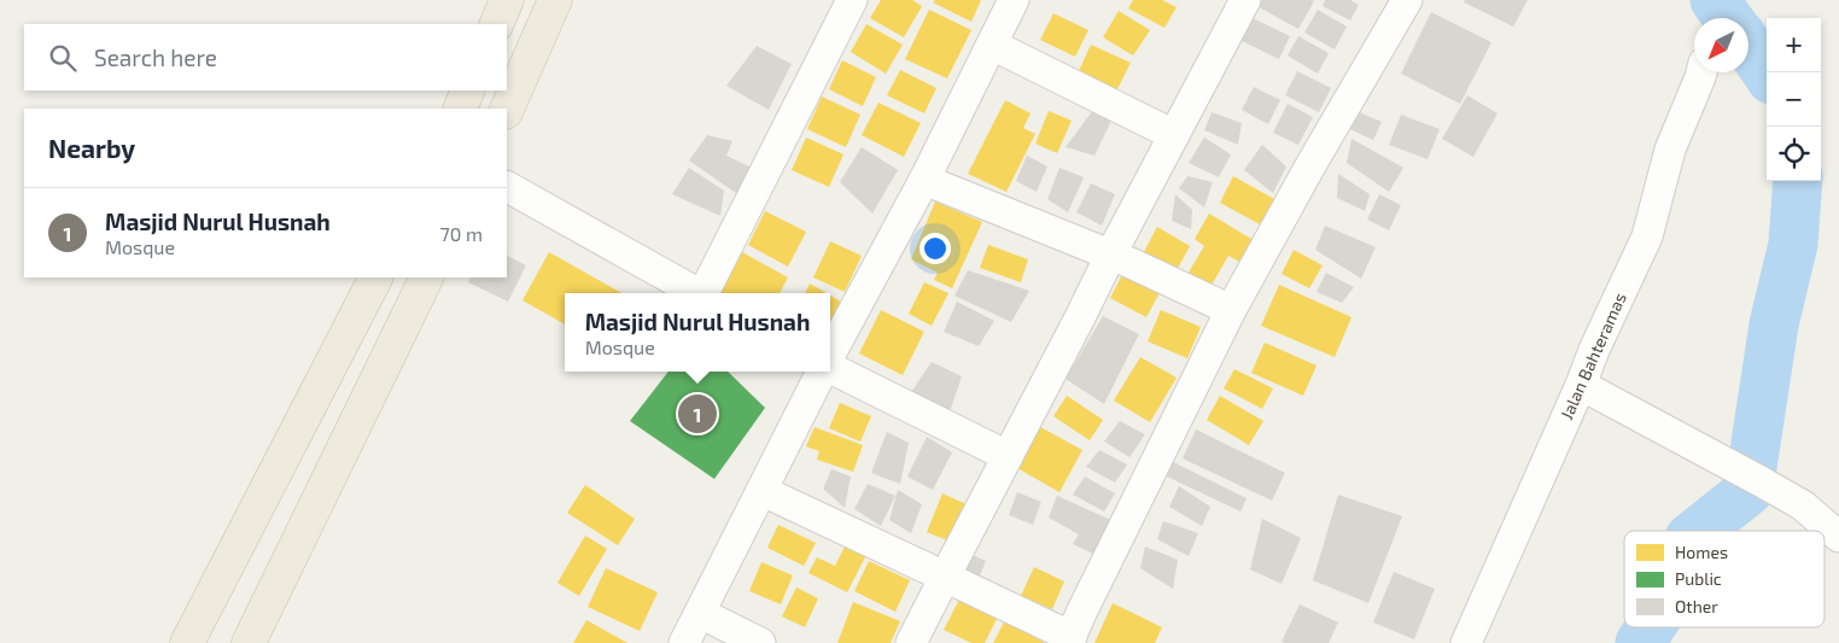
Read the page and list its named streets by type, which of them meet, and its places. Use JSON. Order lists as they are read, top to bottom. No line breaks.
{"streets":{"street":["Jalan Bahteramas"]},"legend":["Homes","Public","Other"],"north":"bottom left","page":{"map_buttons":["+","−"],"search":"Search here","heading":"Nearby","list":[{"mark":"1","name":"Masjid Nurul Husnah","note":"Mosque","value":"70 m"}],"popup":["Masjid Nurul Husnah","Mosque"],"pins":"1"}}
